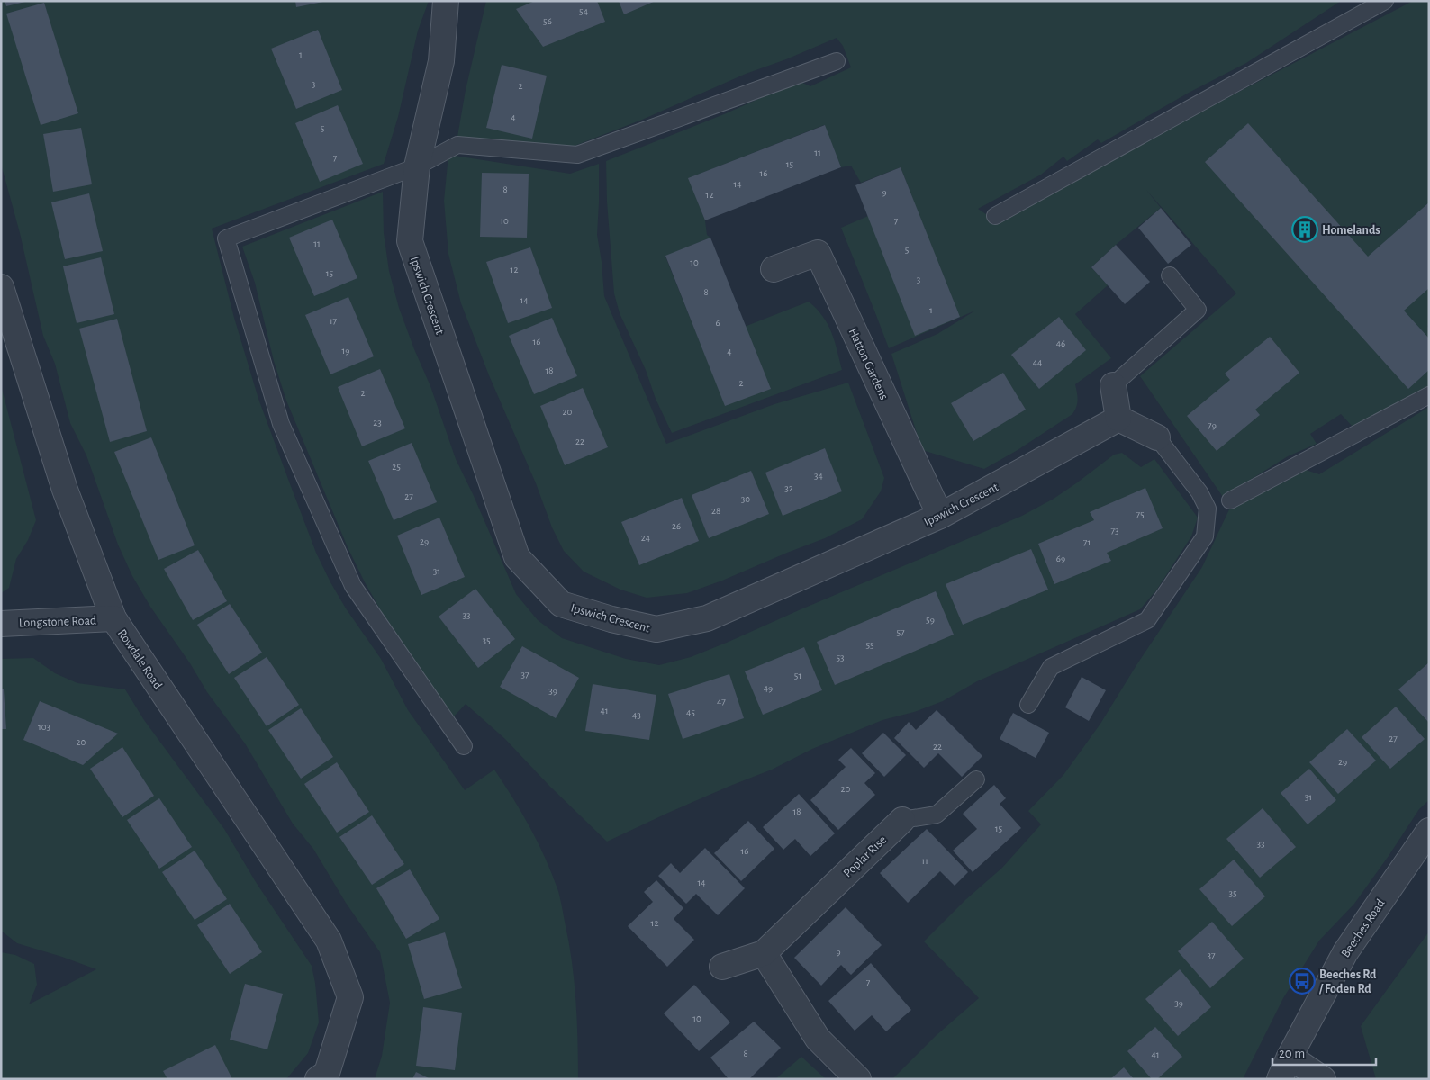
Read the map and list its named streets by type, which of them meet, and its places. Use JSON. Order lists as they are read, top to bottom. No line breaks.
{"streets":{"street":["Ipswich Crescent","Hatton Gardens","Longstone Road","Rowdale Road","Poplar Rise","Beeches Road"]},"crossings":[["Ipswich Crescent","Hatton Gardens"],["Longstone Road","Rowdale Road"]],"places":{"building":["Homelands"],"bus stop":["Beeches Rd / Foden Rd"]},"house_numbers":["54","56","1","3","2","4","5","11","7","15","16","14","8","9","12","10","7","11","5","10","12","15","3","8","14","1","17","6","16","46","19","4","44","18","2","21","20","23","79","22","25","34","32","27","30","28","75","26","73","24","29","71","69","31","33","59","57","35","55","53","37","51","49","39","47","41","45","43","103","27","20","22","29","20","31","18","15","33","16","11","14","35","12","9","37","7","39","10","8","41"],"scale_bar":"20 m"}
